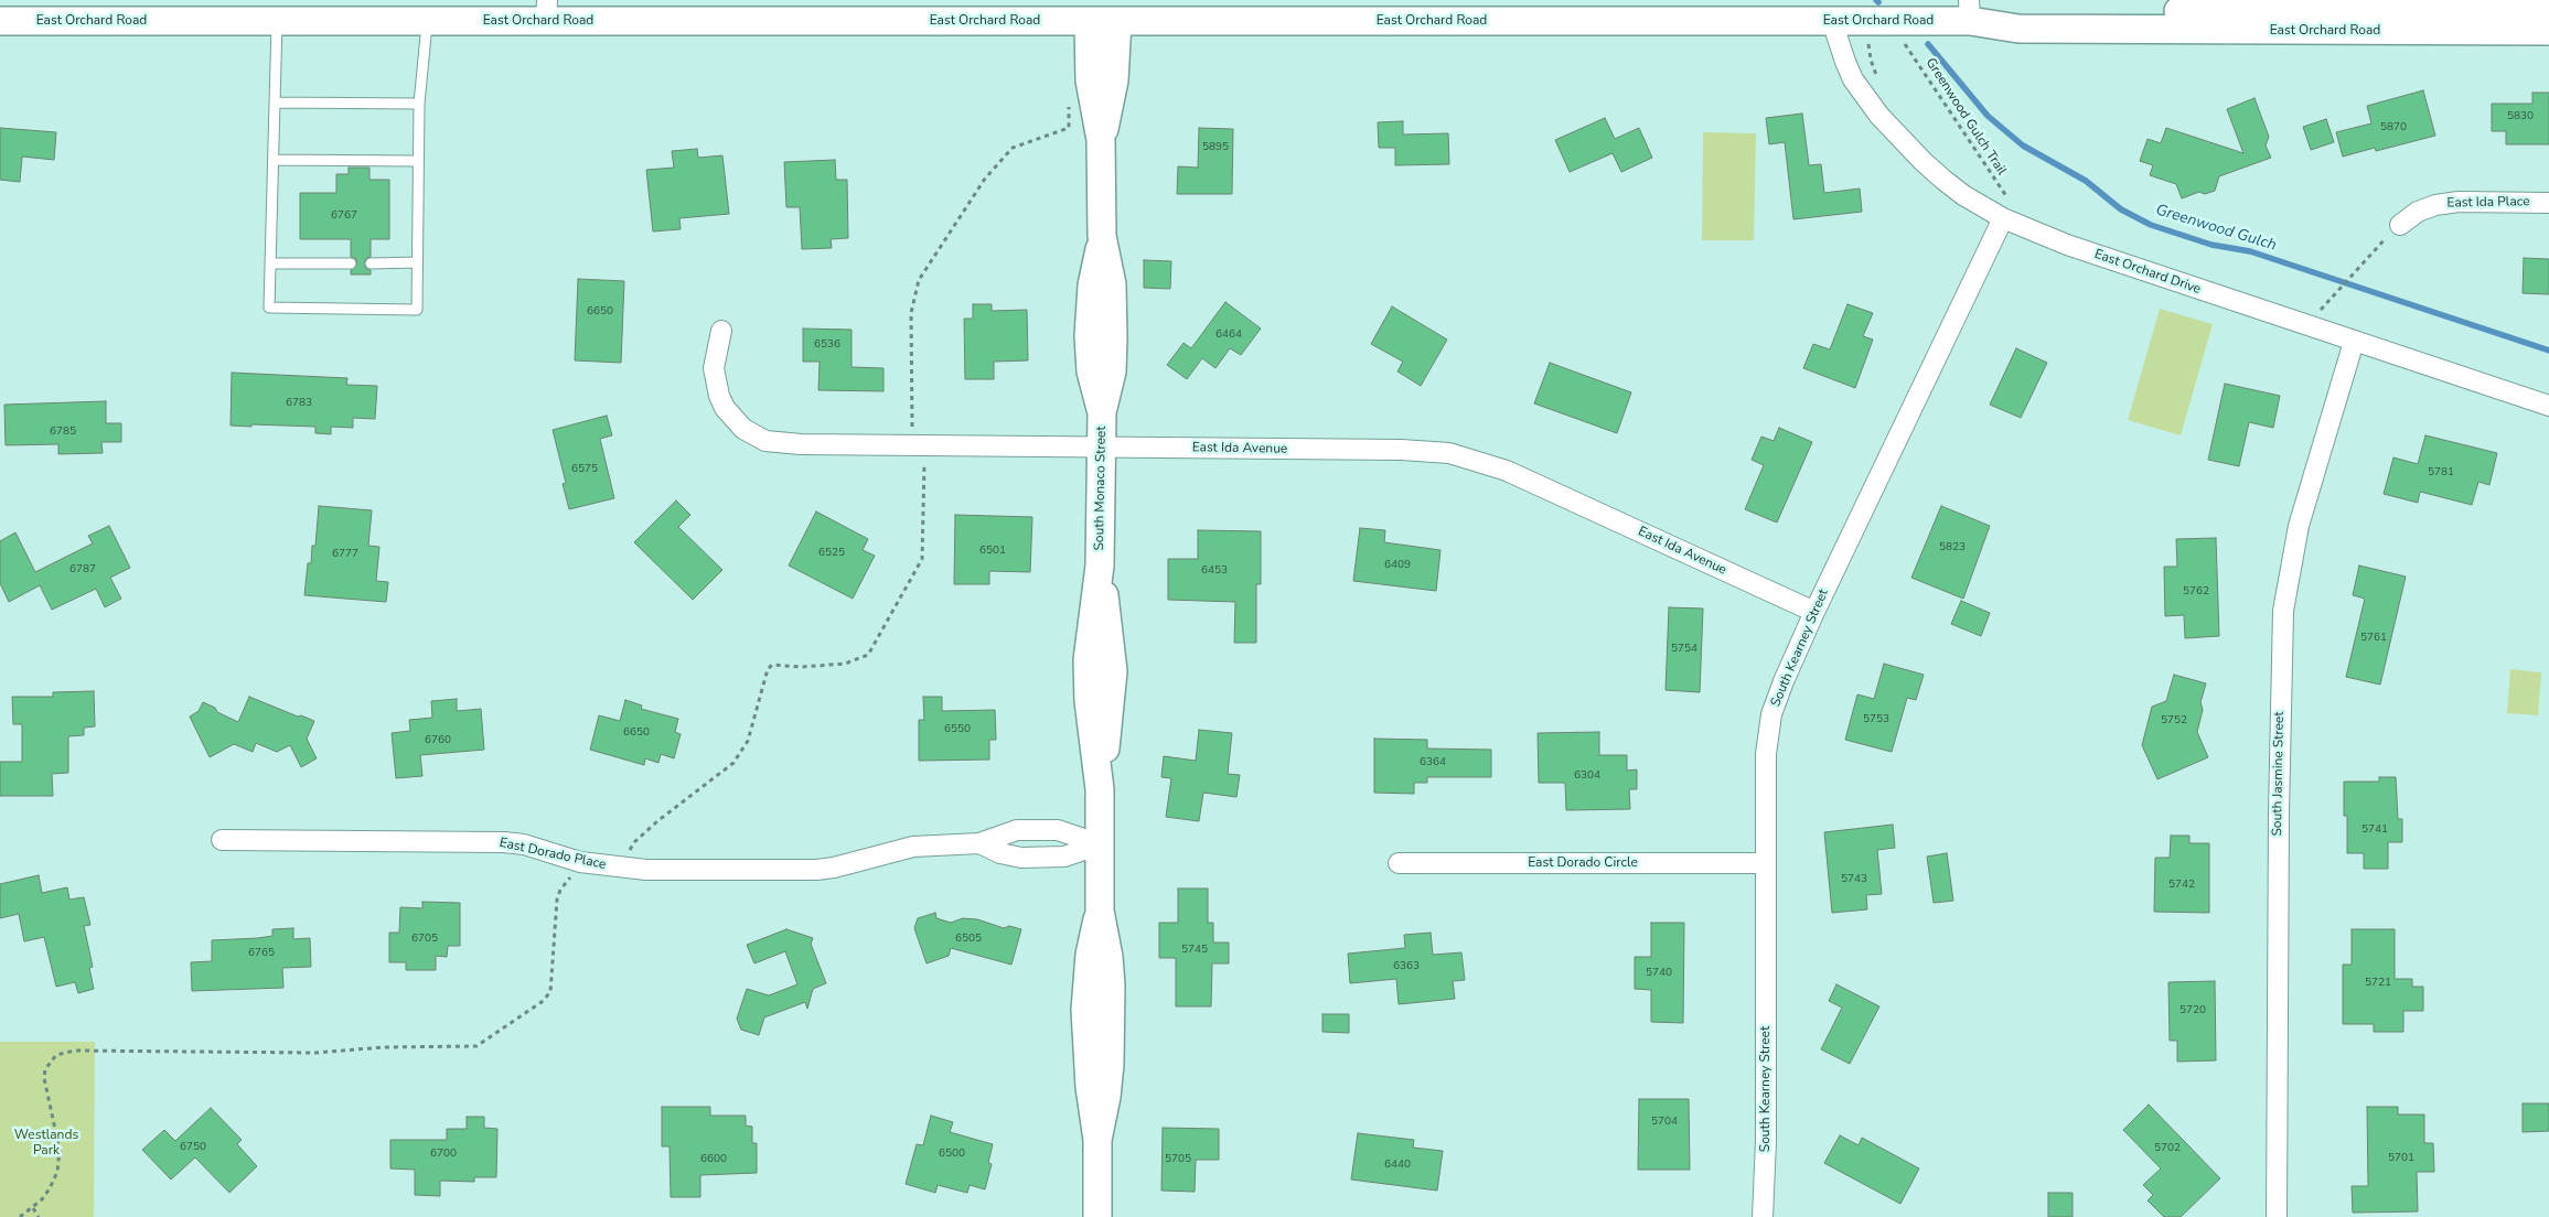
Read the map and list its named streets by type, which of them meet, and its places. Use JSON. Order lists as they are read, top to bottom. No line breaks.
{"streets":{"main road":["East Orchard Road","South Monaco Street"],"street":["East Ida Place","East Orchard Drive","East Ida Avenue","South Kearney Street","South Jasmine Street","East Dorado Place","East Dorado Circle"],"path":["Greenwood Gulch Trail"]},"crossings":[["East Orchard Road","East Orchard Drive"],["East Orchard Road","South Monaco Street"],["Greenwood Gulch Trail","East Orchard Drive"],["Greenwood Gulch Trail","South Kearney Street"],["East Orchard Drive","South Kearney Street"],["East Orchard Drive","South Jasmine Street"],["East Ida Avenue","South Monaco Street"],["East Ida Avenue","South Kearney Street"],["South Monaco Street","East Dorado Place"],["South Kearney Street","East Dorado Circle"]],"water":["Greenwood Gulch"],"parks":["Westlands Park"],"house_numbers":["5830","5870","5895","6767","6650","6464","6536","6783","6785","6575","5781","5823","6501","6525","6777","6409","6787","6453","5762","5761","5754","5753","5752","6550","6650","6760","6364","6304","5741","5743","5742","6705","6505","5745","6765","6363","5740","5721","5720","5704","6750","5702","6700","6500","5701","6600","5705","6440"]}
